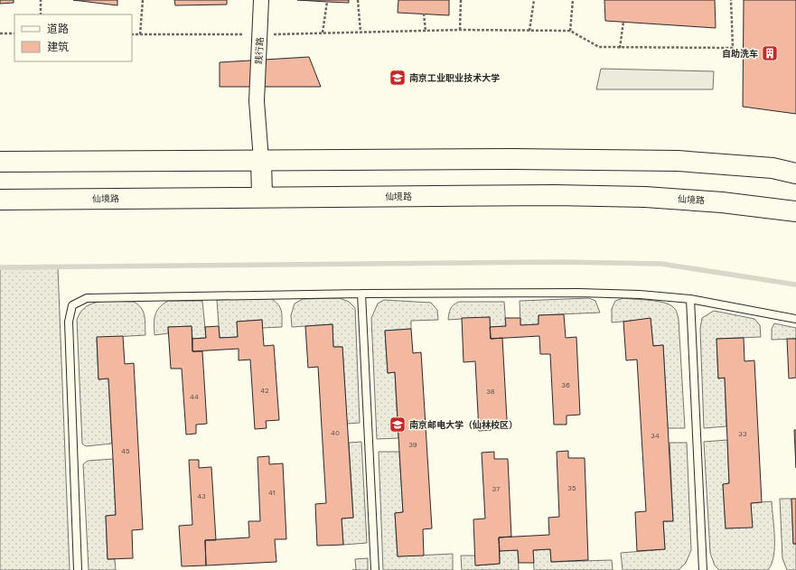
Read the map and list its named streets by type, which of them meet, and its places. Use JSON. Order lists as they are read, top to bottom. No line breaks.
{"streets":{"main road":["仙境路"],"street":["践行路"]},"places":{"building":["自助洗车"],"school or university":["南京工业职业技术大学","南京邮电大学（仙林校区）"]},"house_numbers":["36","42","38","44","40","33","34","39","45","35","37","41","43"],"legend":["道路","建筑"]}
